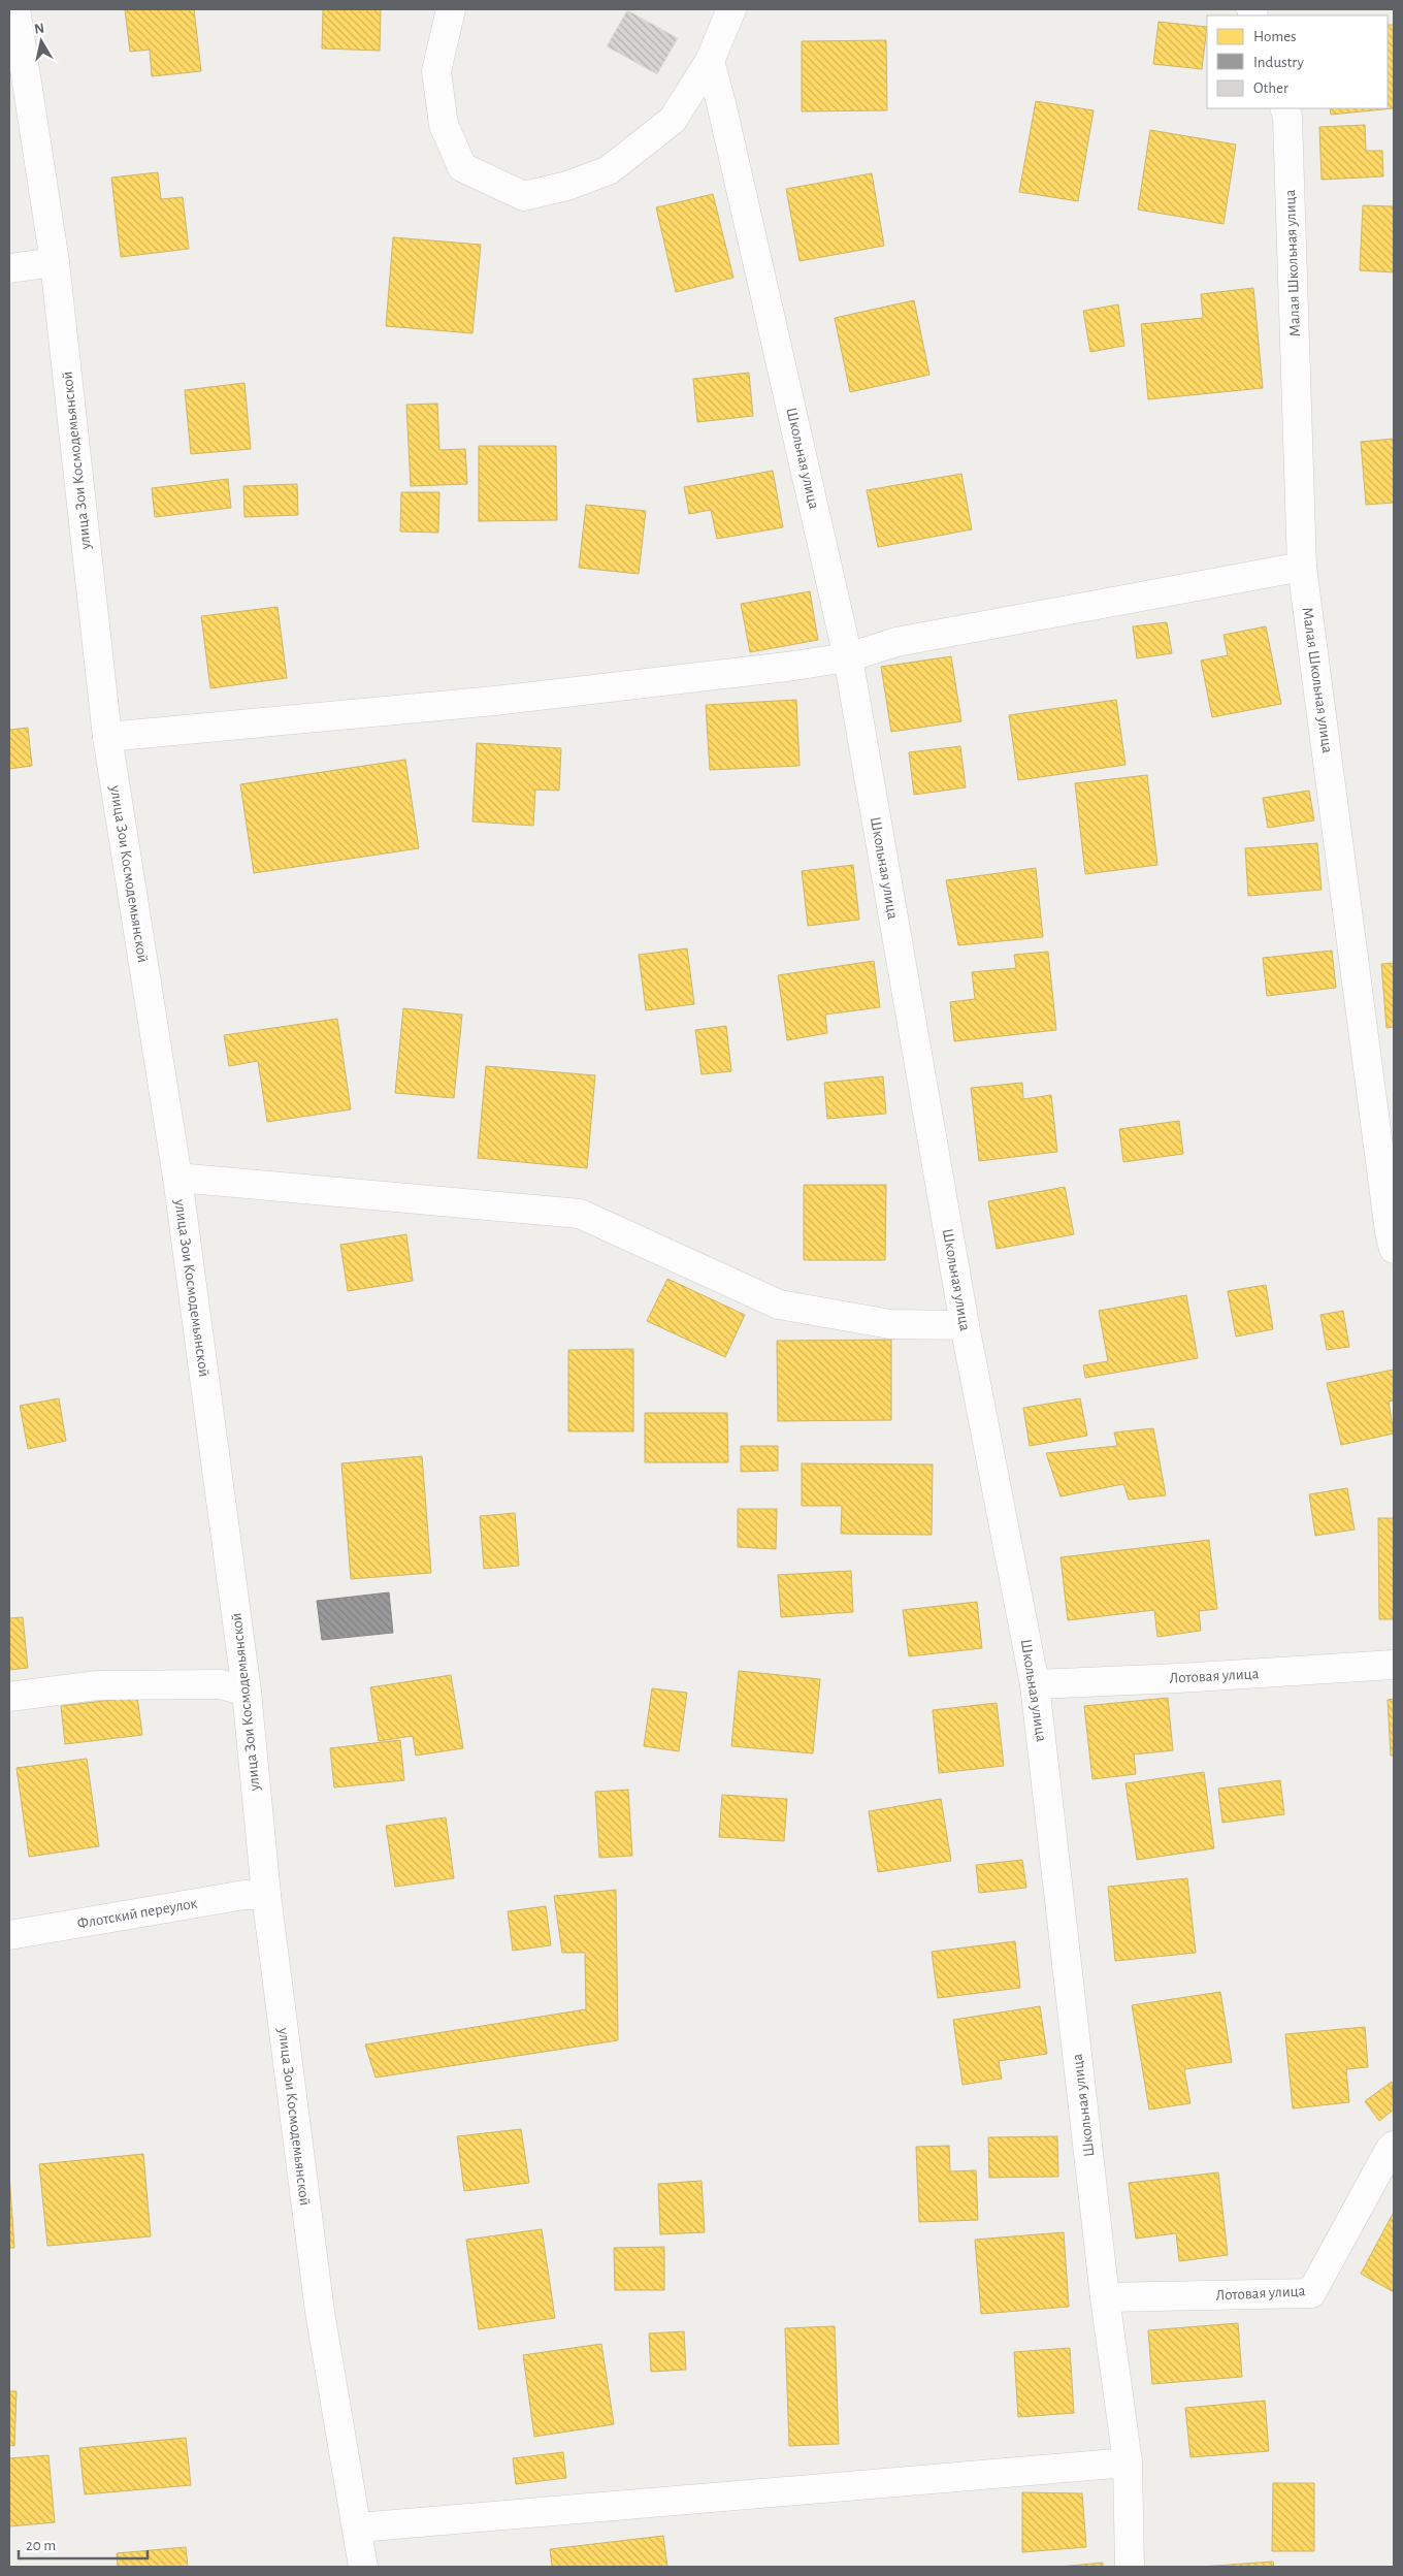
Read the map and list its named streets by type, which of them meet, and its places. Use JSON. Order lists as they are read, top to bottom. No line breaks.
{"streets":{"street":["Малая Школьная улица","Школьная улица","улица Зои Космодемьянской","Лотовая улица","Флотский переулок"]},"crossings":[["Школьная улица","Лотовая улица"],["улица Зои Космодемьянской","Флотский переулок"]],"legend":["Homes","Industry","Other"],"scale_bar":"20 m","north":"top"}
